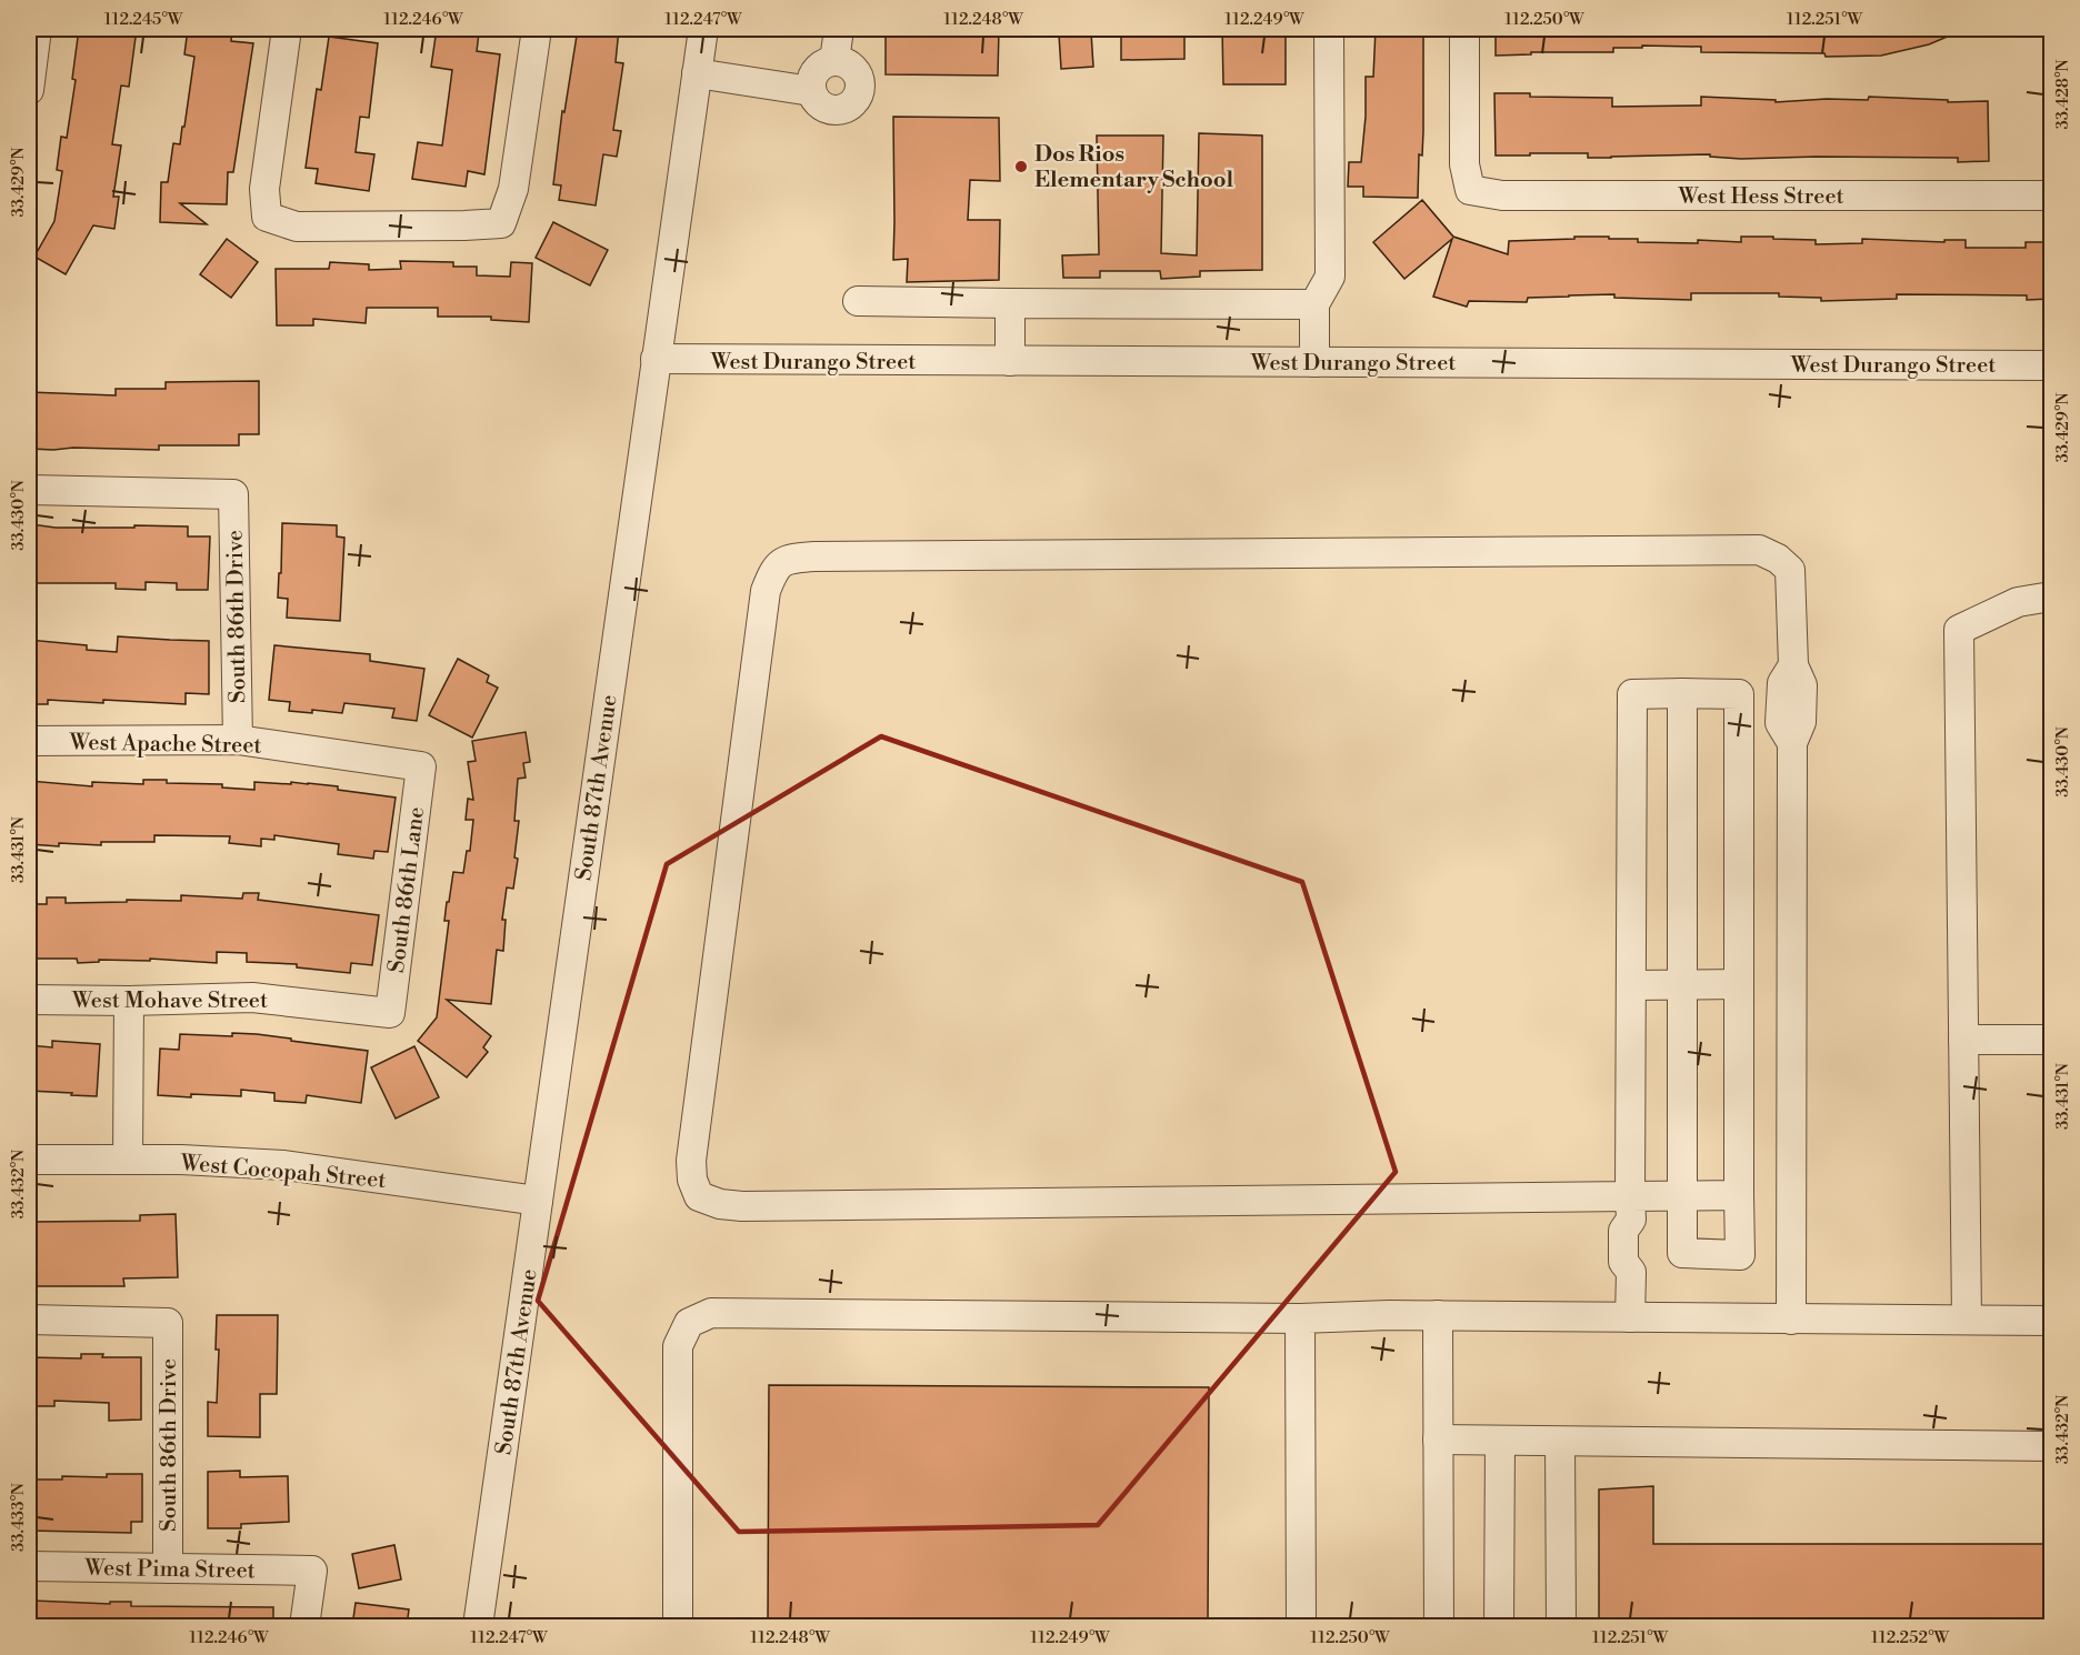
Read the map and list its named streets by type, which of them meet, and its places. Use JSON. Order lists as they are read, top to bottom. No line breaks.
{"streets":{"street":["West Hess Street","West Durango Street","South 86th Drive","West Apache Street","South 87th Avenue","South 86th Lane","West Mohave Street","West Cocopah Street","West Pima Street"]},"crossings":[["West Durango Street","South 87th Avenue"],["South 86th Drive","West Apache Street"],["South 86th Drive","West Pima Street"],["West Apache Street","South 86th Lane"],["South 87th Avenue","West Cocopah Street"],["South 86th Lane","West Mohave Street"]],"places":["Dos Rios Elementary School"],"coordinates":["112.245°W","112.246°W","112.247°W","112.248°W","112.249°W","112.250°W","112.251°W","33.428°N","33.429°N","33.430°N","33.431°N","33.432°N","33.433°N","112.252°W"]}
